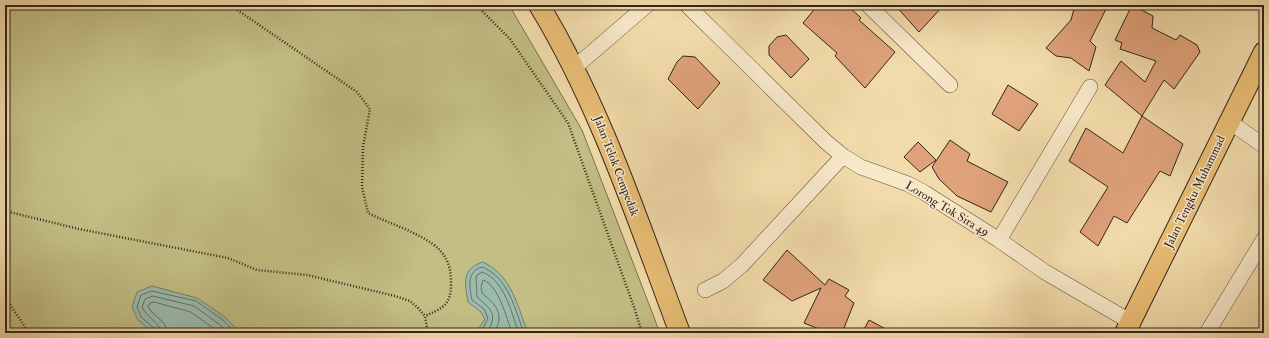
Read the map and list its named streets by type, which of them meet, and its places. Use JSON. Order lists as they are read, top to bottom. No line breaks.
{"streets":{"main road":["Jalan Telok Cempedak","Jalan Tengku Muhammad"],"street":["Lorong Tok Sira 49"]},"crossings":[["Jalan Tengku Muhammad","Lorong Tok Sira 49"]]}
